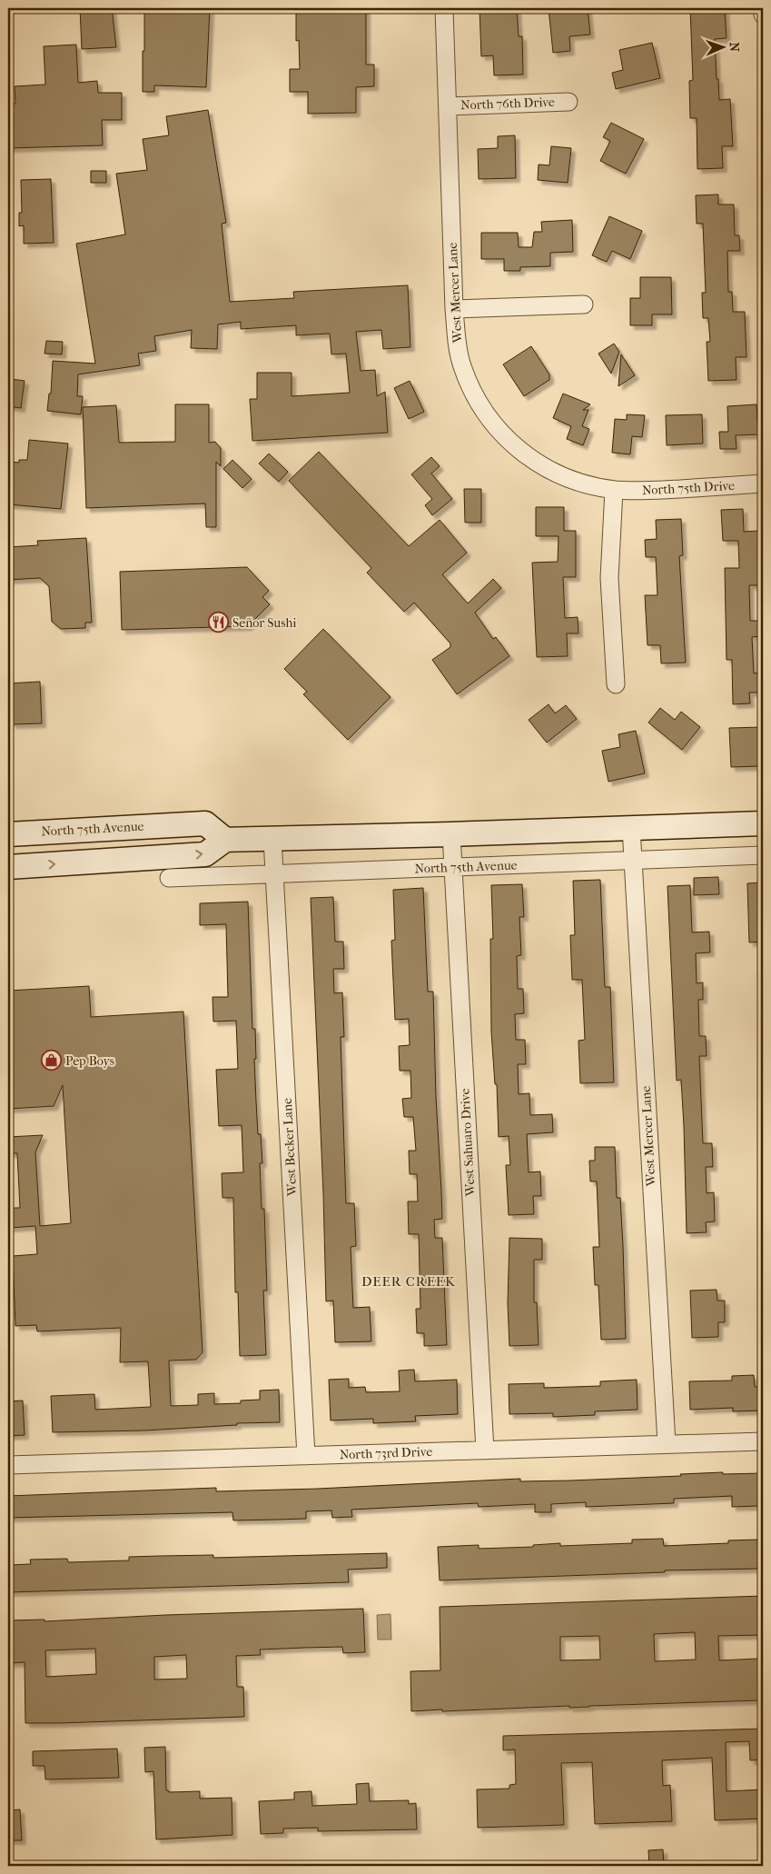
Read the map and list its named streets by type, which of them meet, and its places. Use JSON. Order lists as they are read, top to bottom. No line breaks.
{"streets":{"main road":["North 75th Avenue"],"street":["North 76th Drive","West Mercer Lane","North 75th Drive","West Sahuaro Drive","West Becker Lane","North 73rd Drive"]},"crossings":[["North 76th Drive","West Mercer Lane"],["West Mercer Lane","North 75th Drive"],["West Mercer Lane","North 75th Avenue"],["West Mercer Lane","North 73rd Drive"],["North 75th Avenue","West Sahuaro Drive"],["North 75th Avenue","West Becker Lane"],["West Sahuaro Drive","North 73rd Drive"],["West Becker Lane","North 73rd Drive"]],"districts":["DEER CREEK"],"places":{"restaurant":["Señor Sushi"],"shop":["Pep Boys"]},"north":"right"}
